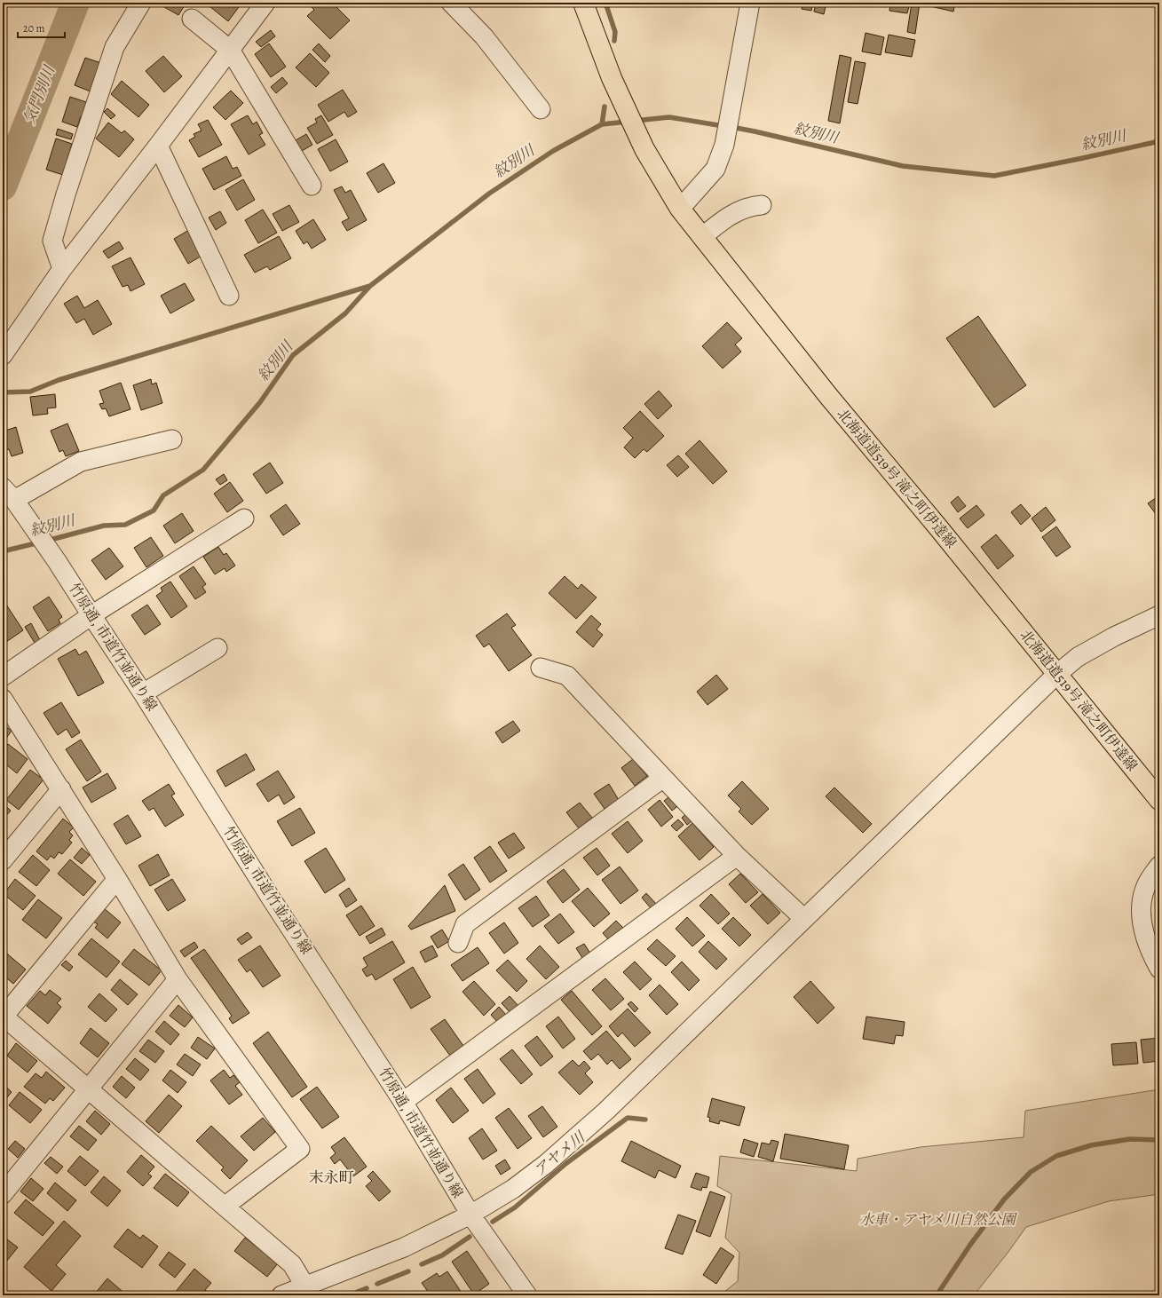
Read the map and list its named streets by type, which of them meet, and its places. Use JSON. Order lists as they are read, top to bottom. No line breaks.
{"streets":{"main road":["北海道道519号 滝之町伊達線"],"street":["竹原通, 市道竹並通り線"]},"districts":["末永町"],"water":["気門別川","紋別川","アヤメ川"],"parks":["水車・アヤメ川自然公園"],"scale_bar":"20 m"}
